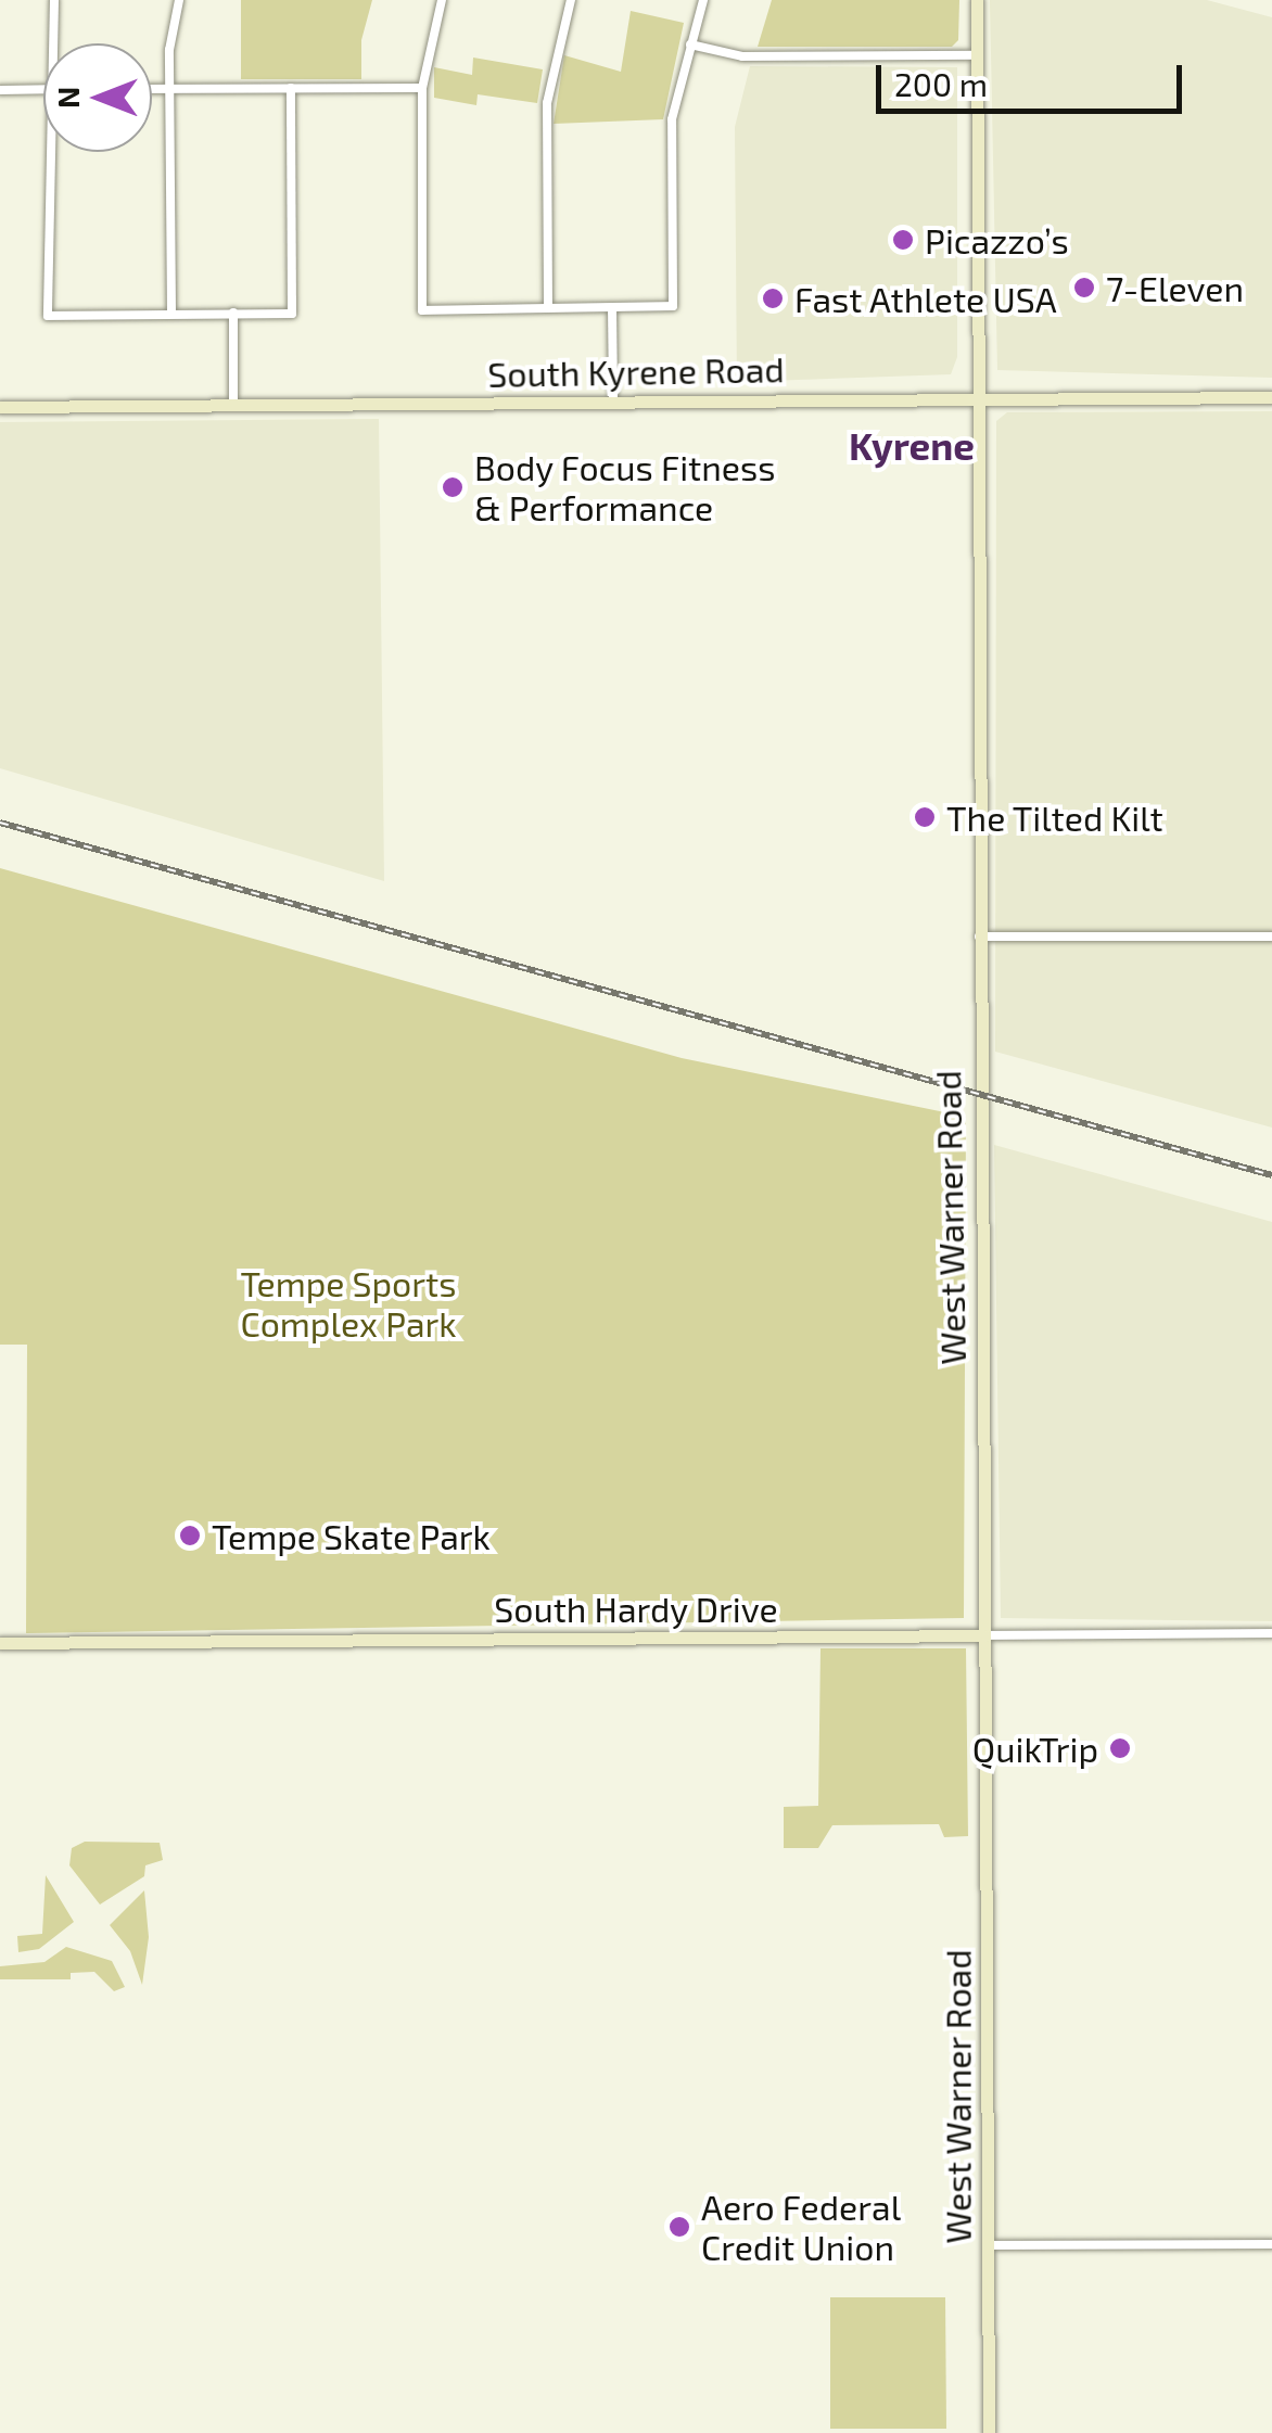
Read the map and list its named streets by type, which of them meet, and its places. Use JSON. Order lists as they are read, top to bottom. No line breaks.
{"streets":{"main road":["South Kyrene Road","West Warner Road","South Hardy Drive"]},"crossings":[["South Kyrene Road","West Warner Road"],["West Warner Road","South Hardy Drive"]],"districts":["Kyrene"],"parks":["Tempe Sports Complex Park"],"places":["Picazzo’s","7-Eleven","Fast Athlete USA","Body Focus Fitness & Performance","The Tilted Kilt","Tempe Skate Park","QuikTrip","Aero Federal Credit Union"],"scale_bar":"200 m","north":"left"}
